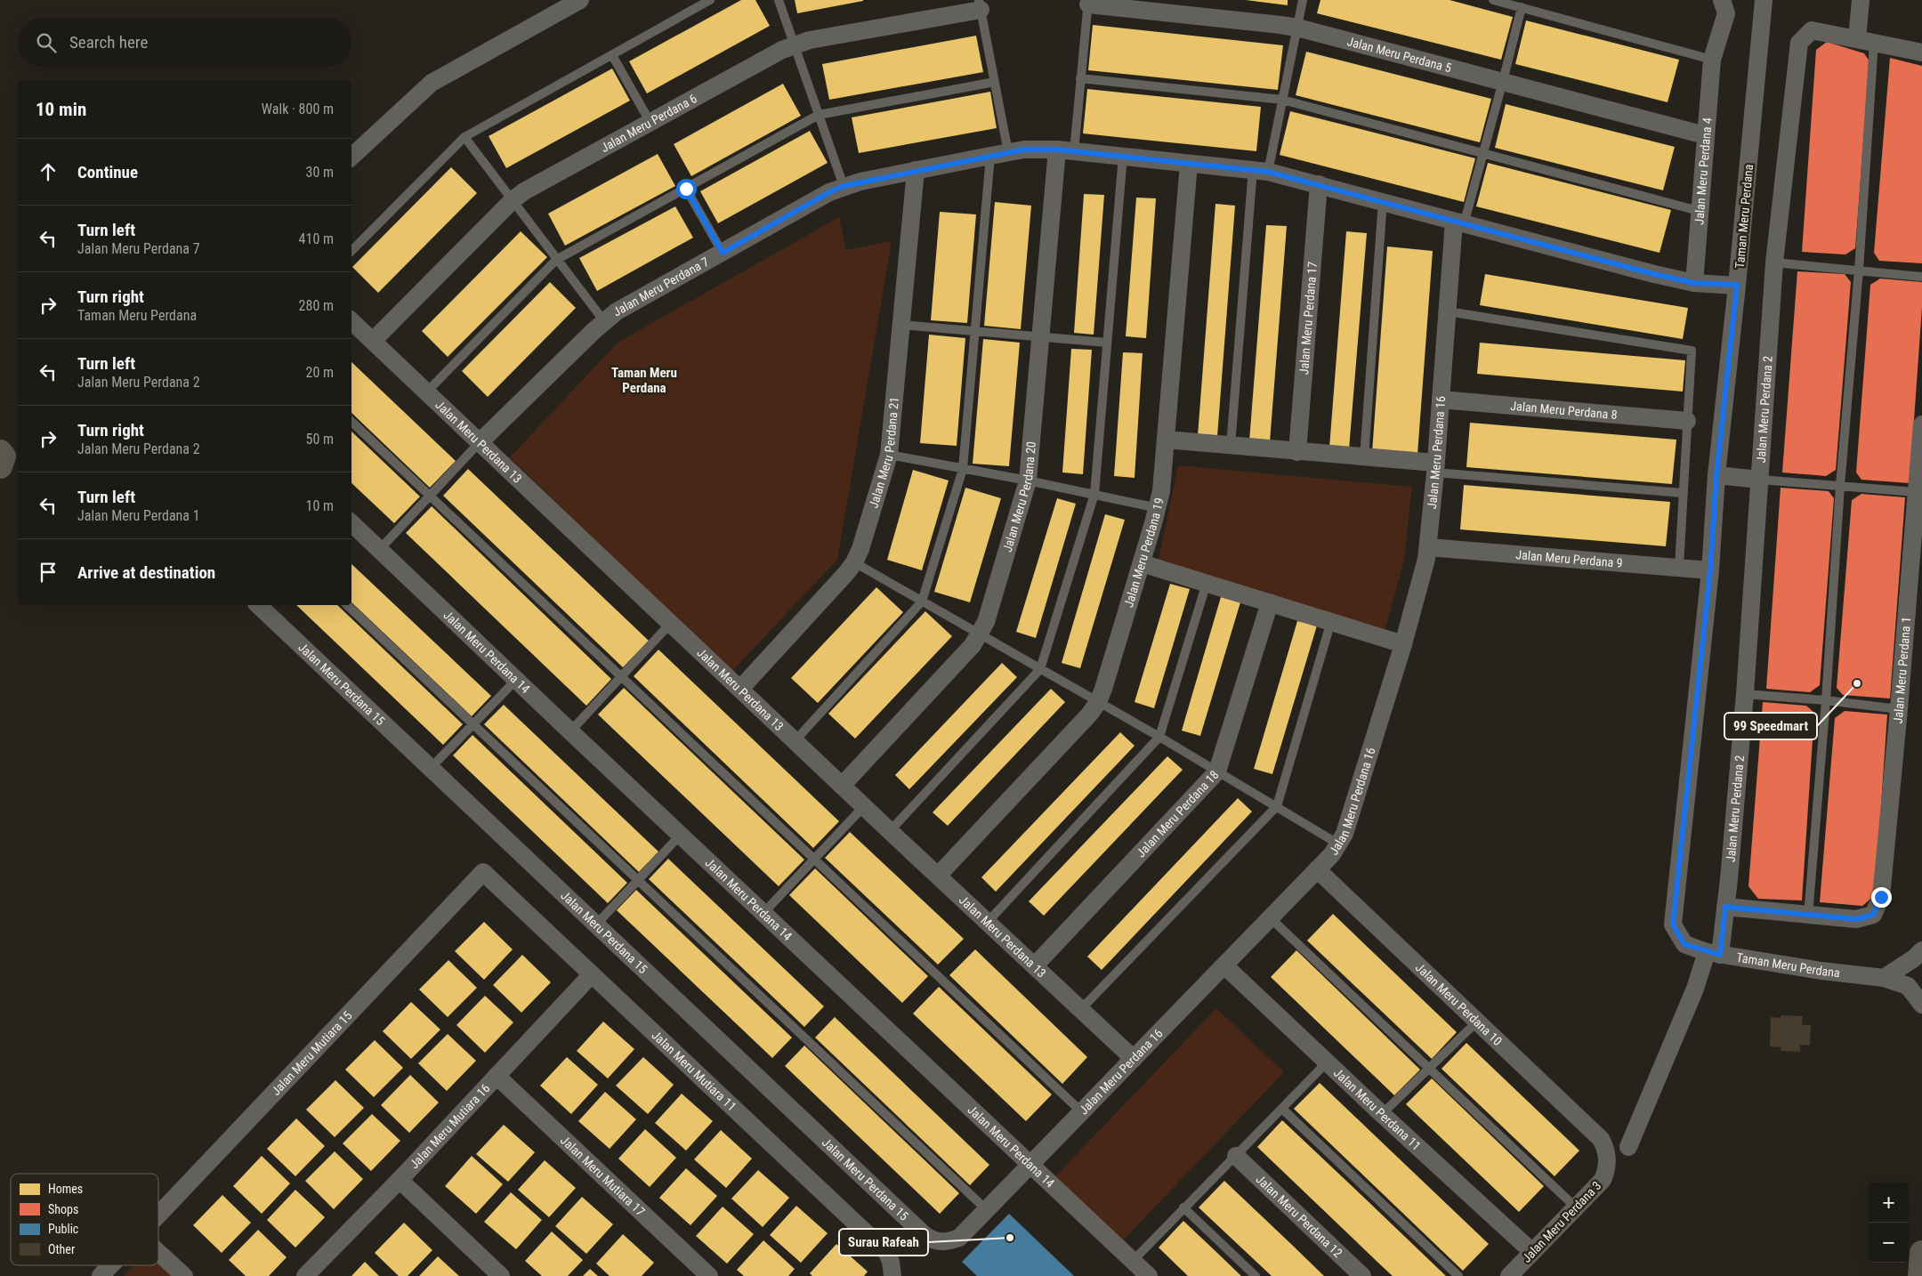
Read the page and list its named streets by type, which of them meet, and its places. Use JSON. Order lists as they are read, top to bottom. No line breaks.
{"streets":{"street":["Jalan Meru Perdana 5","Jalan Meru Perdana 6","Jalan Meru Perdana 4","Taman Meru Perdana","Jalan Meru Perdana 7","Jalan Meru Perdana 17","Jalan Meru Perdana 2","Jalan Meru Perdana 8","Jalan Meru Perdana 13","Jalan Meru Perdana 21","Jalan Meru Perdana 16","Jalan Meru Perdana 20","Jalan Meru Perdana 19","Jalan Meru Perdana 9","Jalan Meru Perdana 14","Jalan Meru Perdana 1","Jalan Meru Perdana 15","Jalan Meru Perdana 18","Jalan Meru Perdana 10","Jalan Meru Mutiara 15","Jalan Meru Mutiara 11","Jalan Meru Perdana 11","Jalan Meru Mutiara 16","Jalan Meru Mutiara 17","Jalan Meru Perdana 12","Jalan Meru Perdana 3"]},"crossings":[["Jalan Meru Perdana 5","Jalan Meru Perdana 4"],["Jalan Meru Perdana 6","Jalan Meru Perdana 13"],["Jalan Meru Perdana 4","Jalan Meru Perdana 7"],["Taman Meru Perdana","Jalan Meru Perdana 7"],["Taman Meru Perdana","Jalan Meru Perdana 2"],["Taman Meru Perdana","Jalan Meru Perdana 9"],["Jalan Meru Perdana 7","Jalan Meru Perdana 17"],["Jalan Meru Perdana 7","Jalan Meru Perdana 13"],["Jalan Meru Perdana 7","Jalan Meru Perdana 21"],["Jalan Meru Perdana 7","Jalan Meru Perdana 16"],["Jalan Meru Perdana 7","Jalan Meru Perdana 20"],["Jalan Meru Perdana 7","Jalan Meru Perdana 19"],["Jalan Meru Perdana 8","Jalan Meru Perdana 16"],["Jalan Meru Perdana 13","Jalan Meru Perdana 21"],["Jalan Meru Perdana 13","Jalan Meru Perdana 16"],["Jalan Meru Perdana 13","Jalan Meru Perdana 20"],["Jalan Meru Perdana 13","Jalan Meru Perdana 19"],["Jalan Meru Perdana 13","Jalan Meru Perdana 18"],["Jalan Meru Perdana 16","Jalan Meru Perdana 9"],["Jalan Meru Perdana 16","Jalan Meru Perdana 14"],["Jalan Meru Perdana 16","Jalan Meru Perdana 15"],["Jalan Meru Perdana 16","Jalan Meru Perdana 10"],["Jalan Meru Perdana 16","Jalan Meru Perdana 11"],["Jalan Meru Perdana 10","Jalan Meru Perdana 3"],["Jalan Meru Mutiara 15","Jalan Meru Mutiara 11"],["Jalan Meru Mutiara 11","Jalan Meru Mutiara 16"],["Jalan Meru Perdana 11","Jalan Meru Perdana 3"],["Jalan Meru Mutiara 16","Jalan Meru Mutiara 17"]],"districts":["Taman Meru Perdana"],"places":["99 Speedmart","Surau Rafeah"],"legend":["Homes","Shops","Public","Other"],"page":{"search":"Search here","heading":["10 min","Walk · 800 m"],"list":[["Continue","30 m"],["Turn left","Jalan Meru Perdana 7","410 m"],["Turn right","Taman Meru Perdana","280 m"],["Turn left","Jalan Meru Perdana 2","20 m"],["Turn right","Jalan Meru Perdana 2","50 m"],["Turn left","Jalan Meru Perdana 1","10 m"],"Arrive at destination"],"map_buttons":["+","−"]}}
